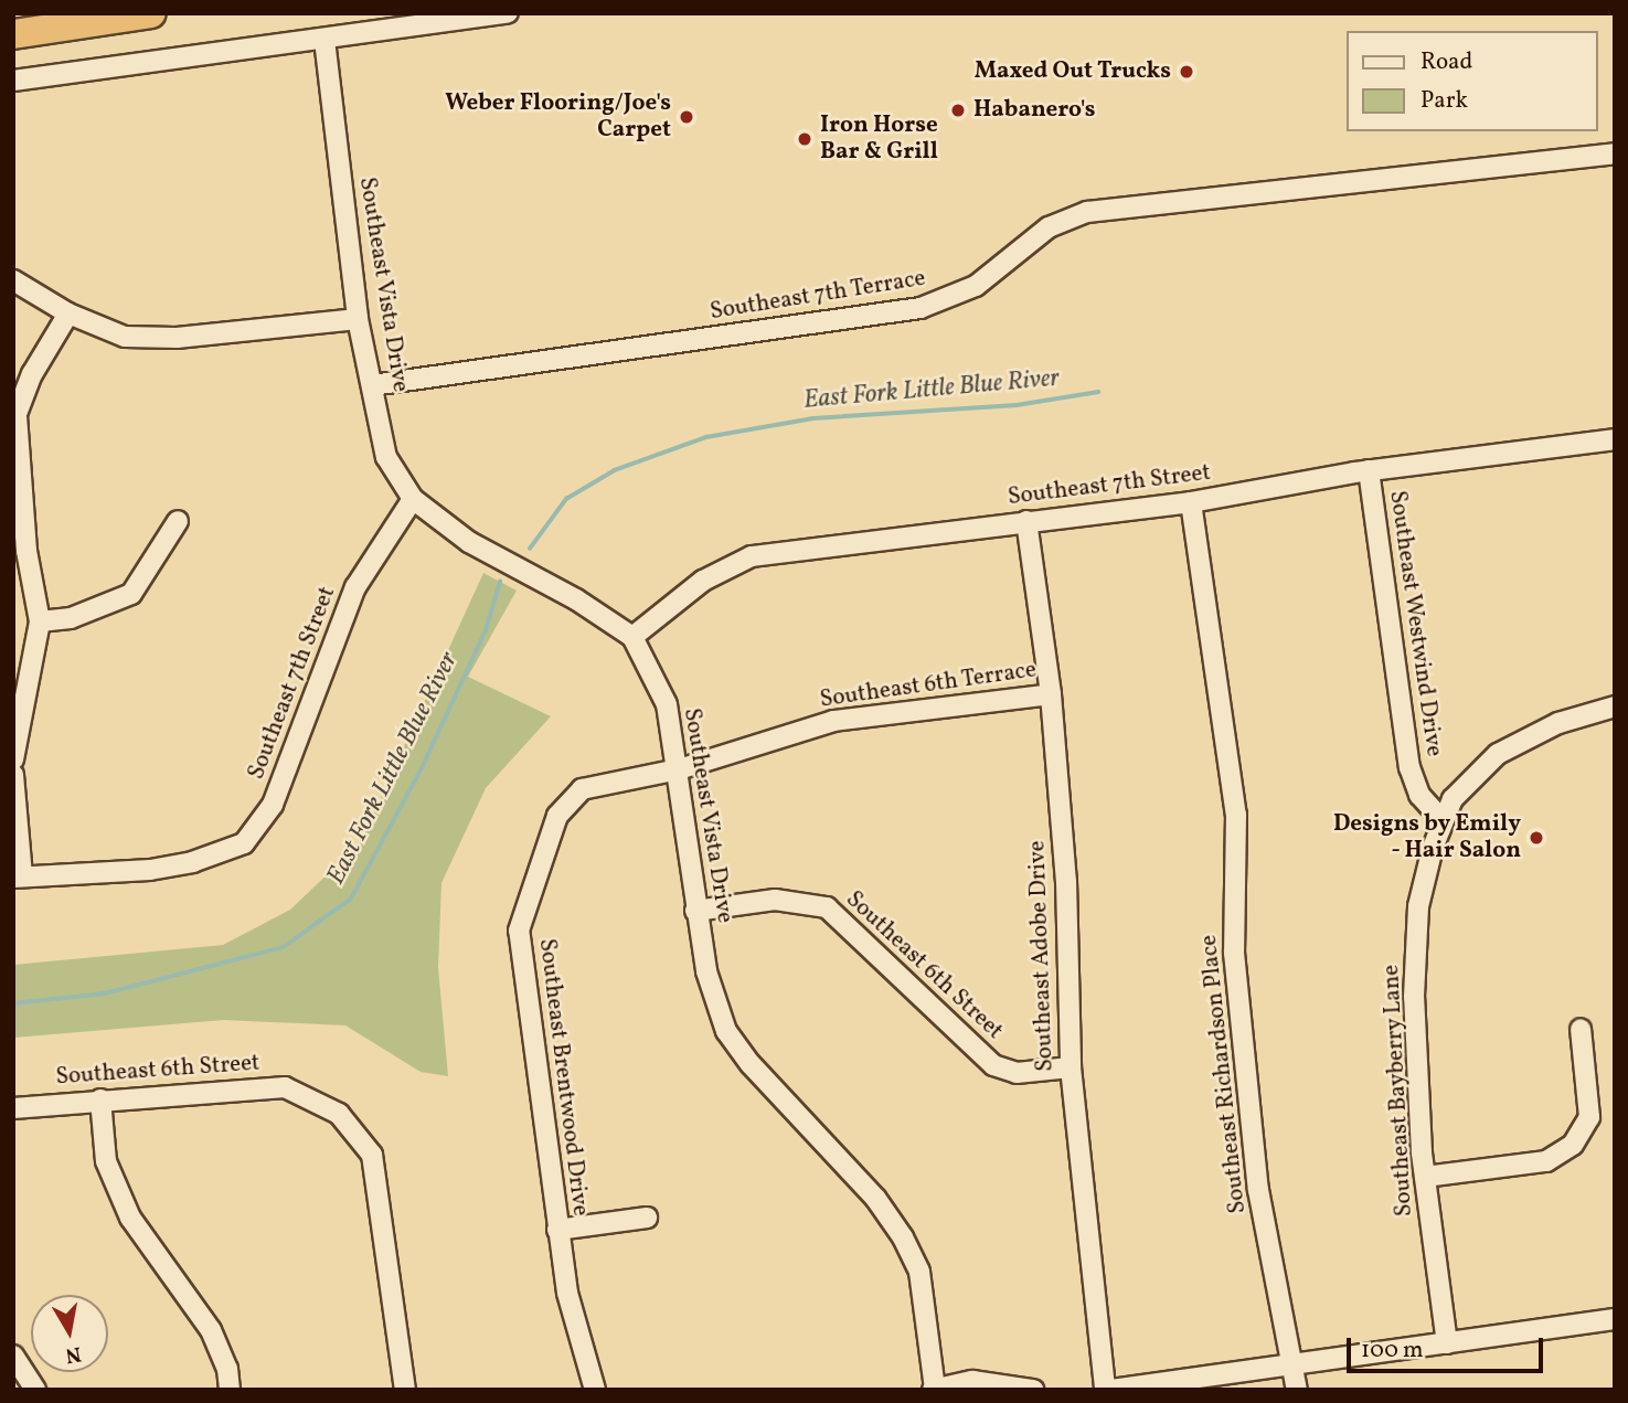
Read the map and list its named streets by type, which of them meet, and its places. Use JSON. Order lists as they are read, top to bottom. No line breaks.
{"streets":{"street":["Southeast Vista Drive","Southeast 7th Terrace","Southeast 7th Street","Southeast Westwind Drive","Southeast 6th Terrace","Southeast Adobe Drive","Southeast 6th Street","Southeast Richardson Place","Southeast Brentwood Drive","Southeast Bayberry Lane"]},"crossings":[["Southeast Vista Drive","Southeast 7th Terrace"],["Southeast Vista Drive","Southeast 7th Street"],["Southeast Vista Drive","Southeast 6th Terrace"],["Southeast Vista Drive","Southeast 6th Street"],["Southeast Vista Drive","Southeast Brentwood Drive"],["Southeast 7th Street","Southeast Westwind Drive"],["Southeast 7th Street","Southeast Adobe Drive"],["Southeast 7th Street","Southeast Richardson Place"],["Southeast Westwind Drive","Southeast Bayberry Lane"],["Southeast 6th Terrace","Southeast Adobe Drive"],["Southeast 6th Terrace","Southeast Brentwood Drive"],["Southeast Adobe Drive","Southeast 6th Street"]],"water":["East Fork Little Blue River"],"places":["Maxed Out Trucks","Habanero's","Weber Flooring/Joe's Carpet","Iron Horse Bar & Grill","Designs by Emily - Hair Salon"],"legend":["Road","Park"],"scale_bar":"100 m","north":"bottom"}
